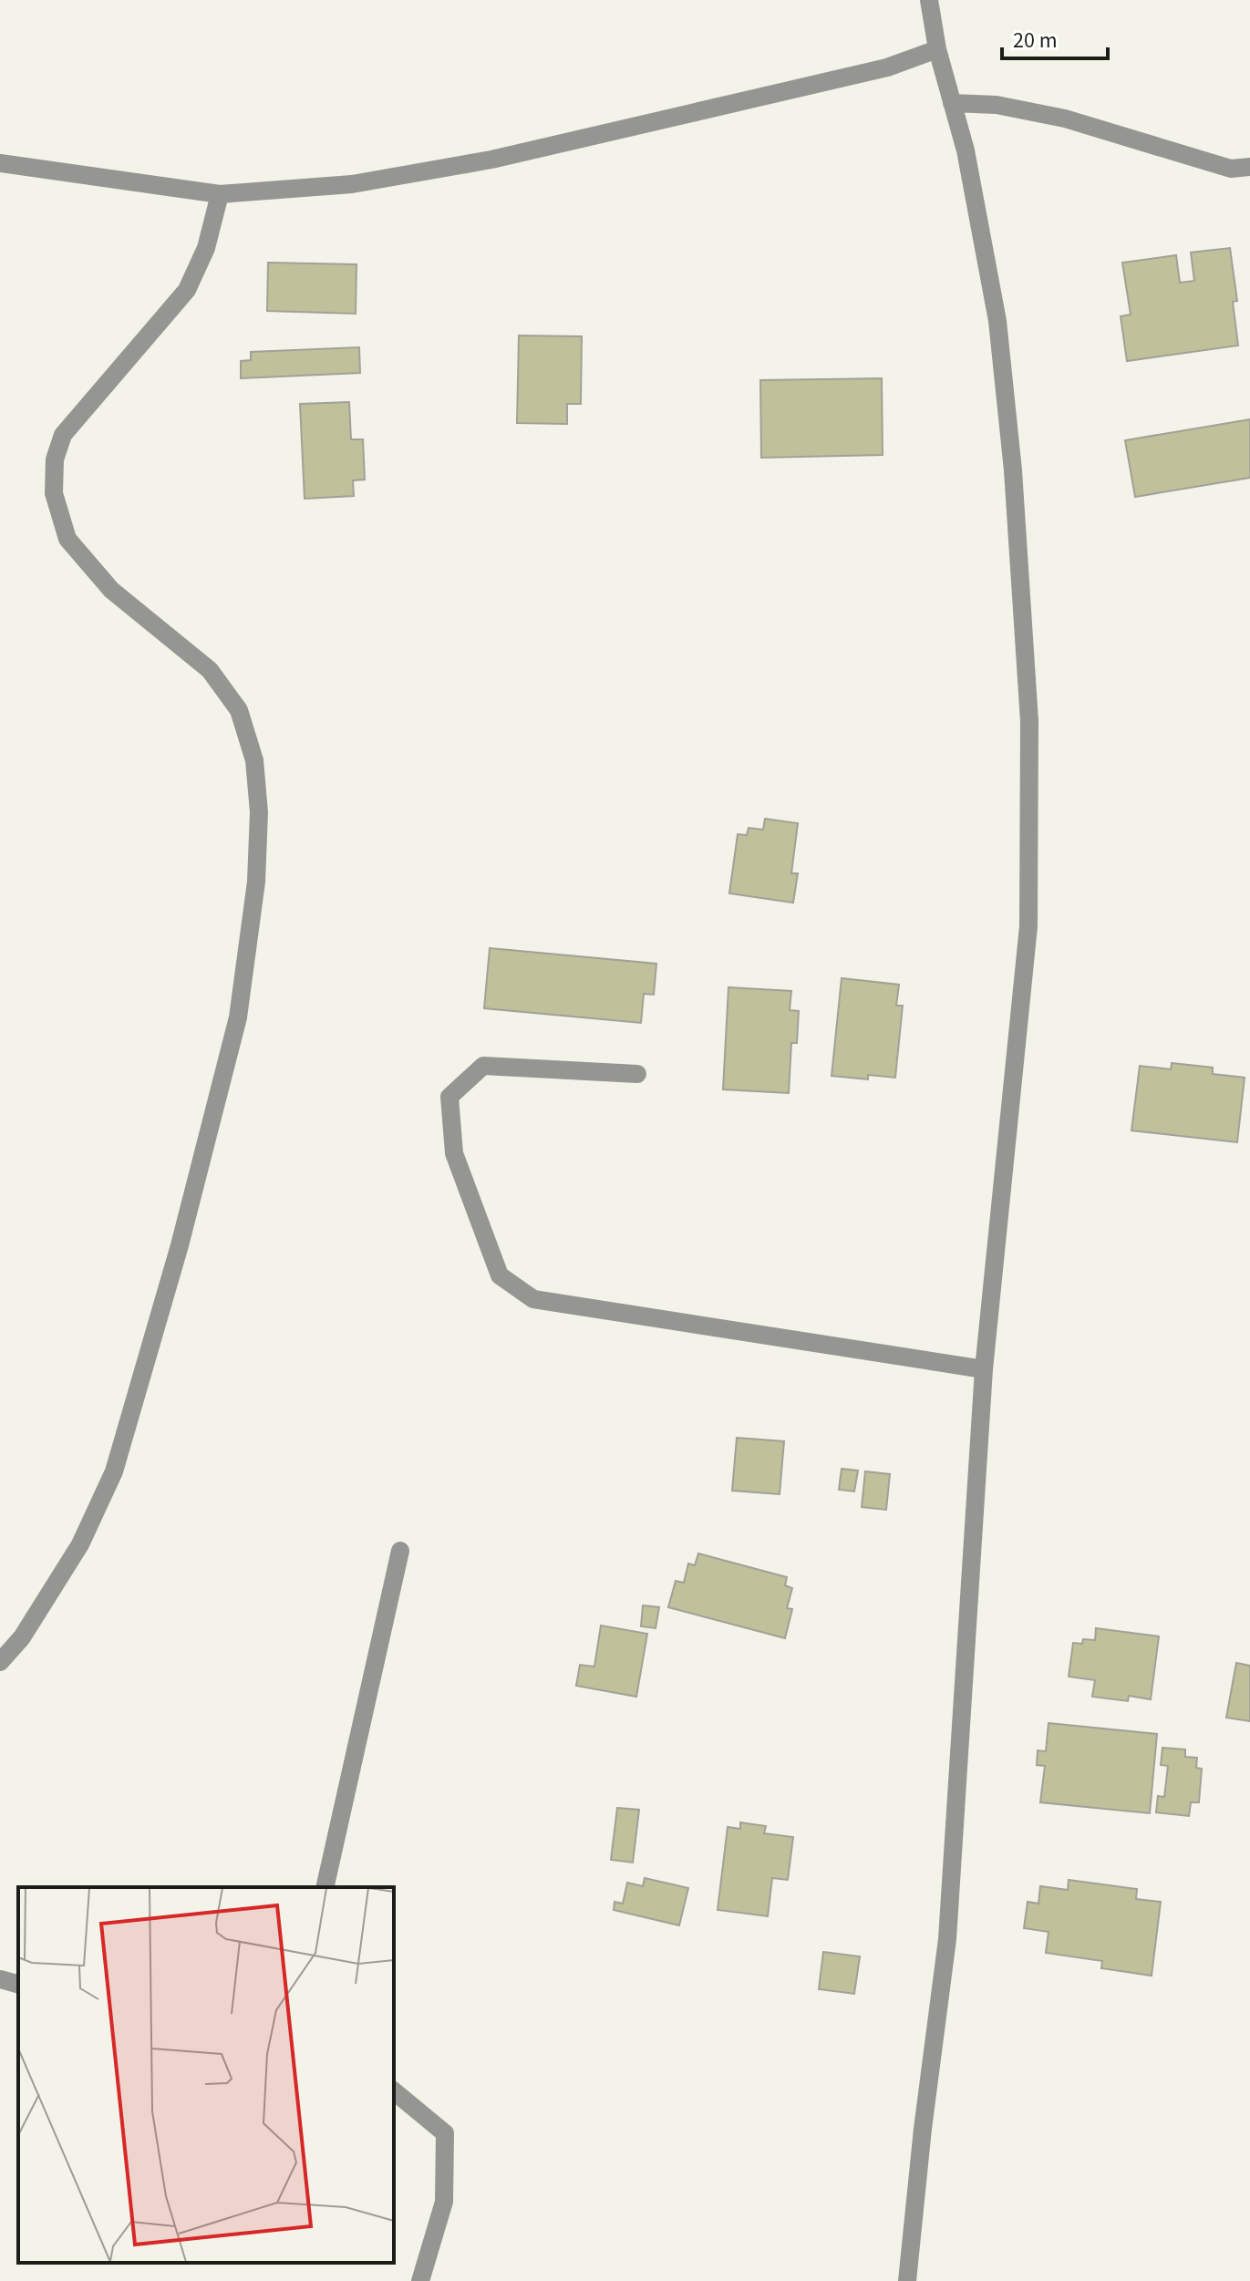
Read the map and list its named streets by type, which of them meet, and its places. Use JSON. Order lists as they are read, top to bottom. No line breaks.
{"scale_bar":"20 m"}
